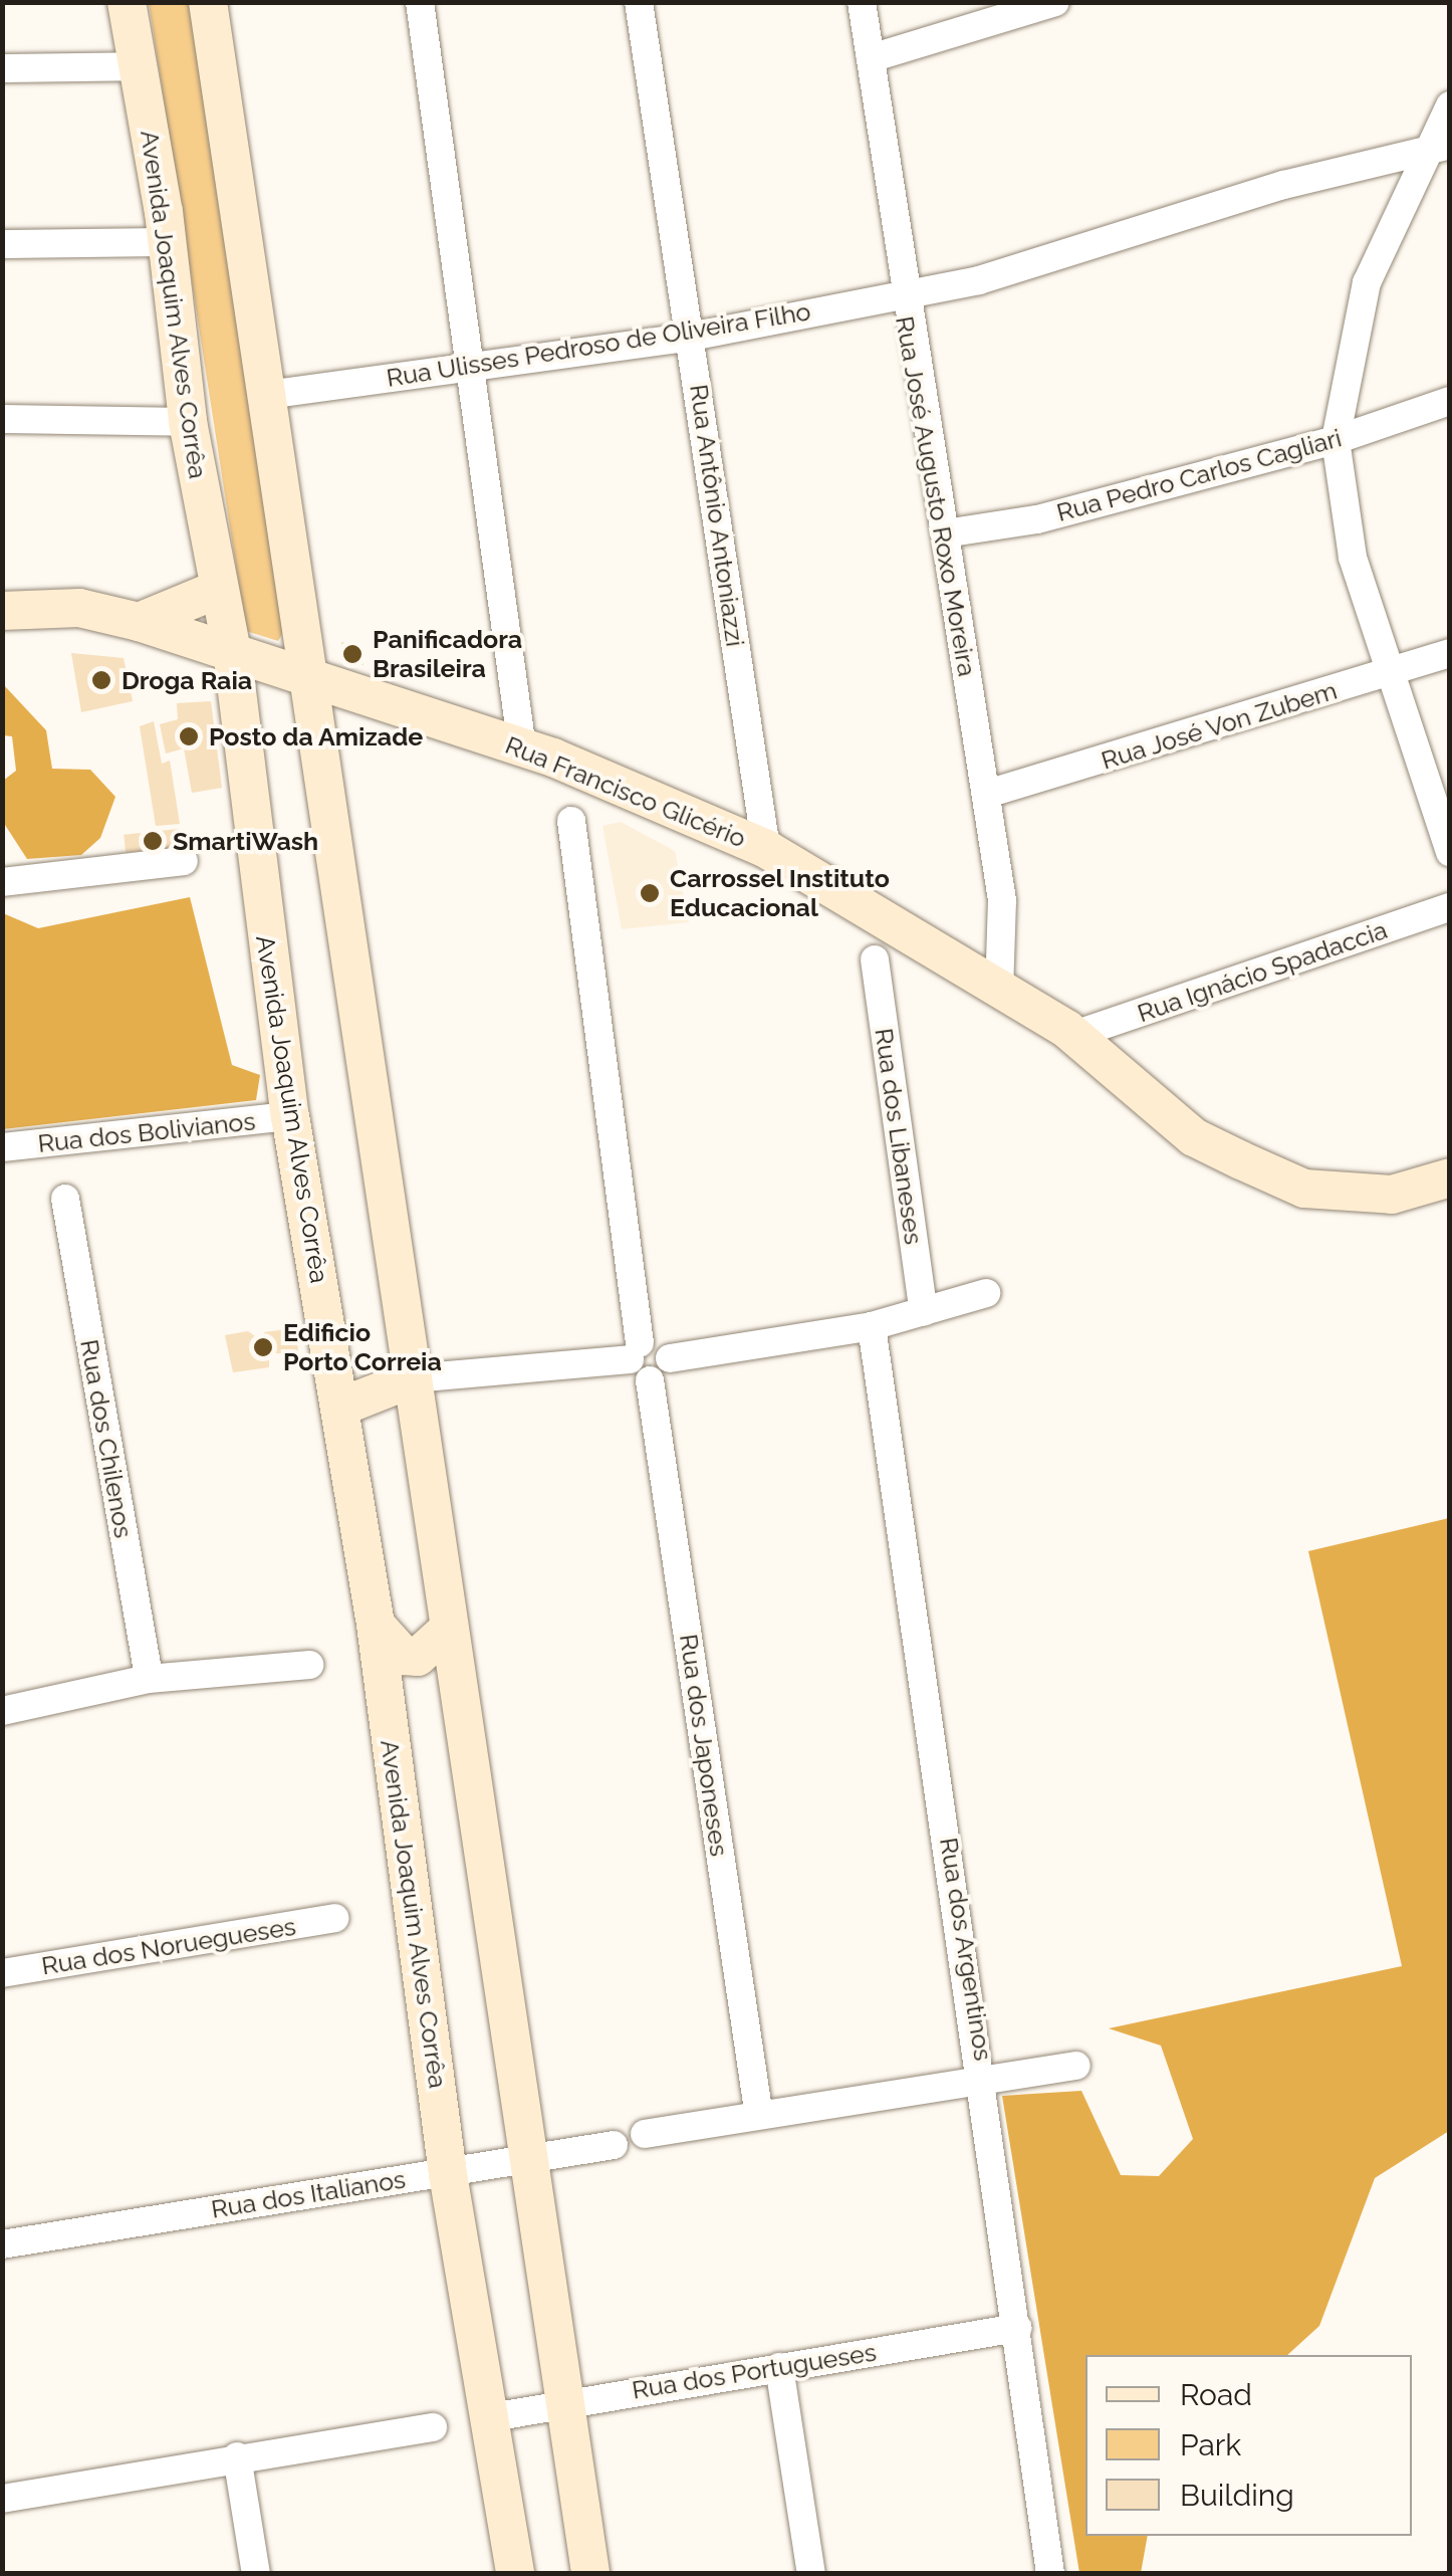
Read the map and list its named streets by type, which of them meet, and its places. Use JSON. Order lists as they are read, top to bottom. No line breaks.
{"streets":{"main road":["Avenida Joaquim Alves Corrêa","Rua Francisco Glicério"],"street":["Rua Ulisses Pedroso de Oliveira Filho","Rua Pedro Carlos Cagliari","Rua José Augusto Roxo Moreira","Rua Antônio Antoniazzi","Rua José Von Zubem","Rua Ignácio Spadaccia","Rua dos Bolivianos","Rua dos Libaneses","Rua dos Chilenos","Rua dos Japoneses","Rua dos Noruegueses","Rua dos Argentinos","Rua dos Italianos","Rua dos Portugueses"]},"crossings":[["Avenida Joaquim Alves Corrêa","Rua Francisco Glicério"],["Avenida Joaquim Alves Corrêa","Rua dos Bolivianos"],["Avenida Joaquim Alves Corrêa","Rua dos Italianos"],["Avenida Joaquim Alves Corrêa","Rua dos Portugueses"],["Rua Ulisses Pedroso de Oliveira Filho","Rua José Augusto Roxo Moreira"],["Rua Ulisses Pedroso de Oliveira Filho","Rua Antônio Antoniazzi"],["Rua Pedro Carlos Cagliari","Rua José Augusto Roxo Moreira"],["Rua José Augusto Roxo Moreira","Rua José Von Zubem"],["Rua José Augusto Roxo Moreira","Rua Francisco Glicério"],["Rua Antônio Antoniazzi","Rua Francisco Glicério"],["Rua Francisco Glicério","Rua Ignácio Spadaccia"],["Rua dos Argentinos","Rua dos Portugueses"]],"places":["Panificadora Brasileira","Droga Raia","Posto da Amizade","SmartiWash","Carrossel Instituto Educacional","Edificio Porto Correia"],"legend":["Road","Park","Building"]}
